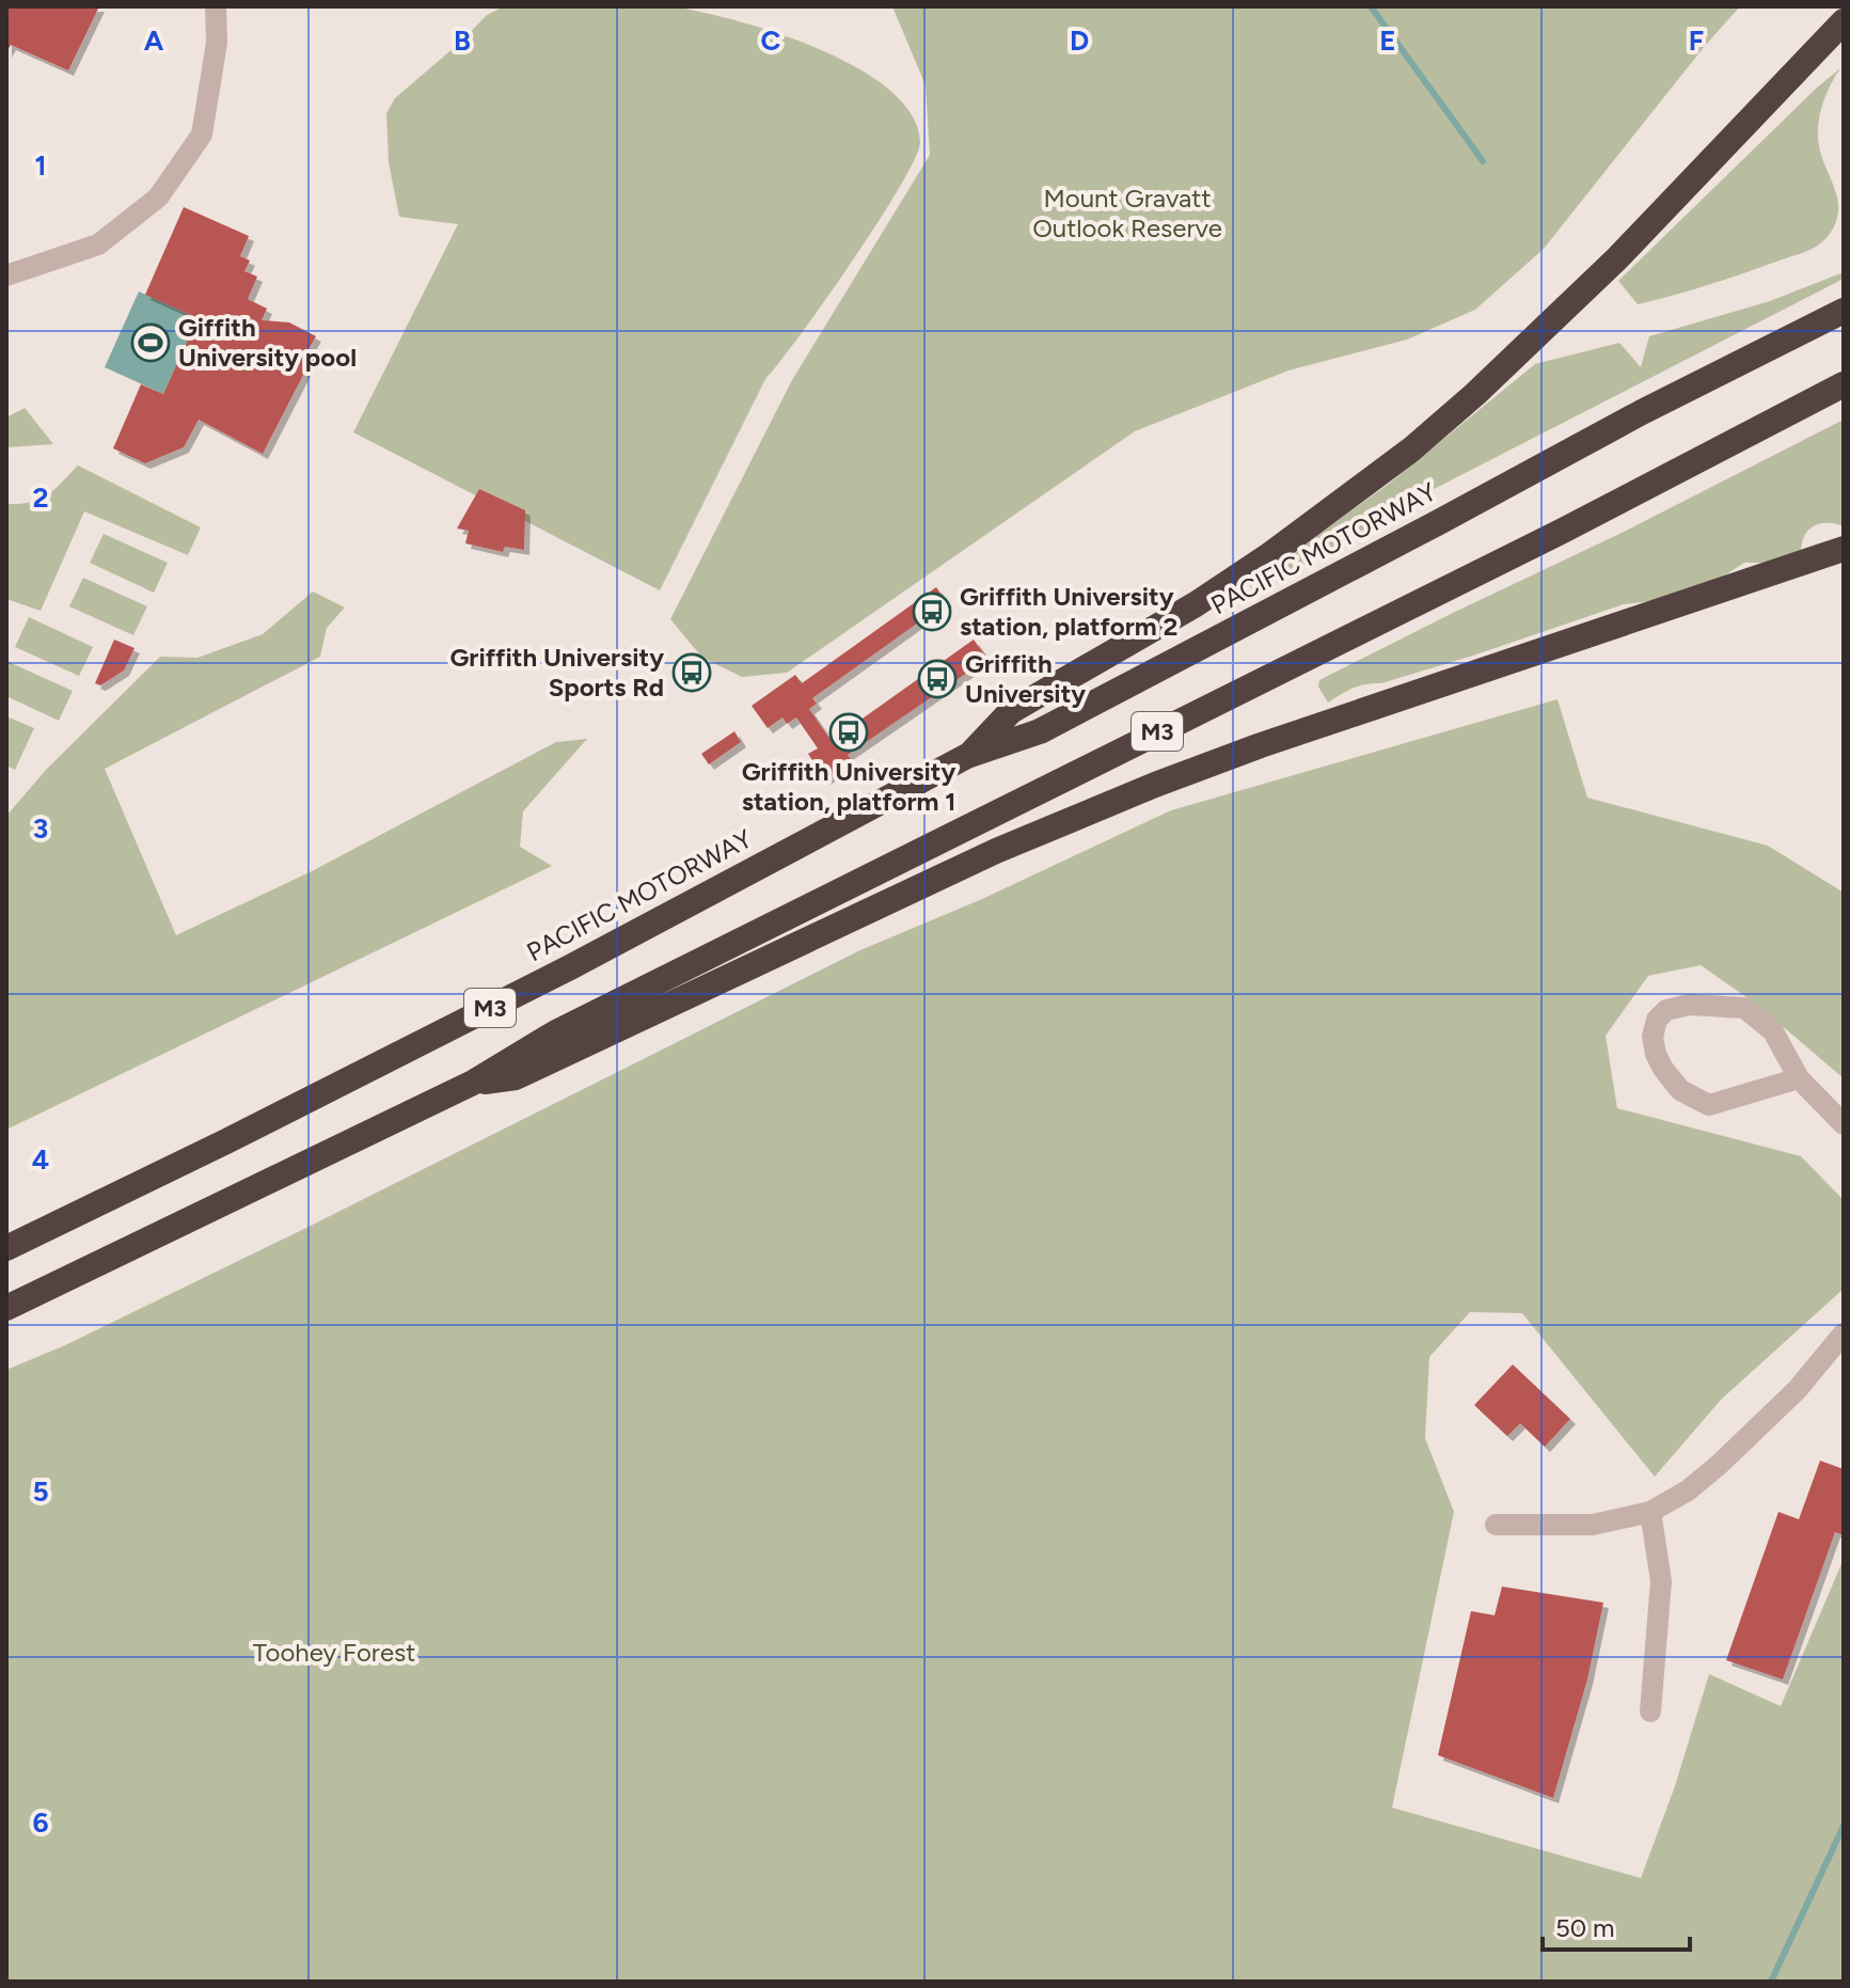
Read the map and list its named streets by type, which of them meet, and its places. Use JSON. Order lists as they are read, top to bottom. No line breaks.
{"streets":{"highway":["PACIFIC MOTORWAY","M3"]},"parks":["Mount Gravatt Outlook Reserve","Toohey Forest"],"places":{"sports":["Giffith University pool"],"bus stop":["Griffith University station, platform 2","Griffith University Sports Rd","Griffith University","Griffith University station, platform 1"]},"scale_bar":"50 m","grid":{"columns":["A","B","C","D","E","F"],"rows":["1","2","3","4","5","6"]}}
